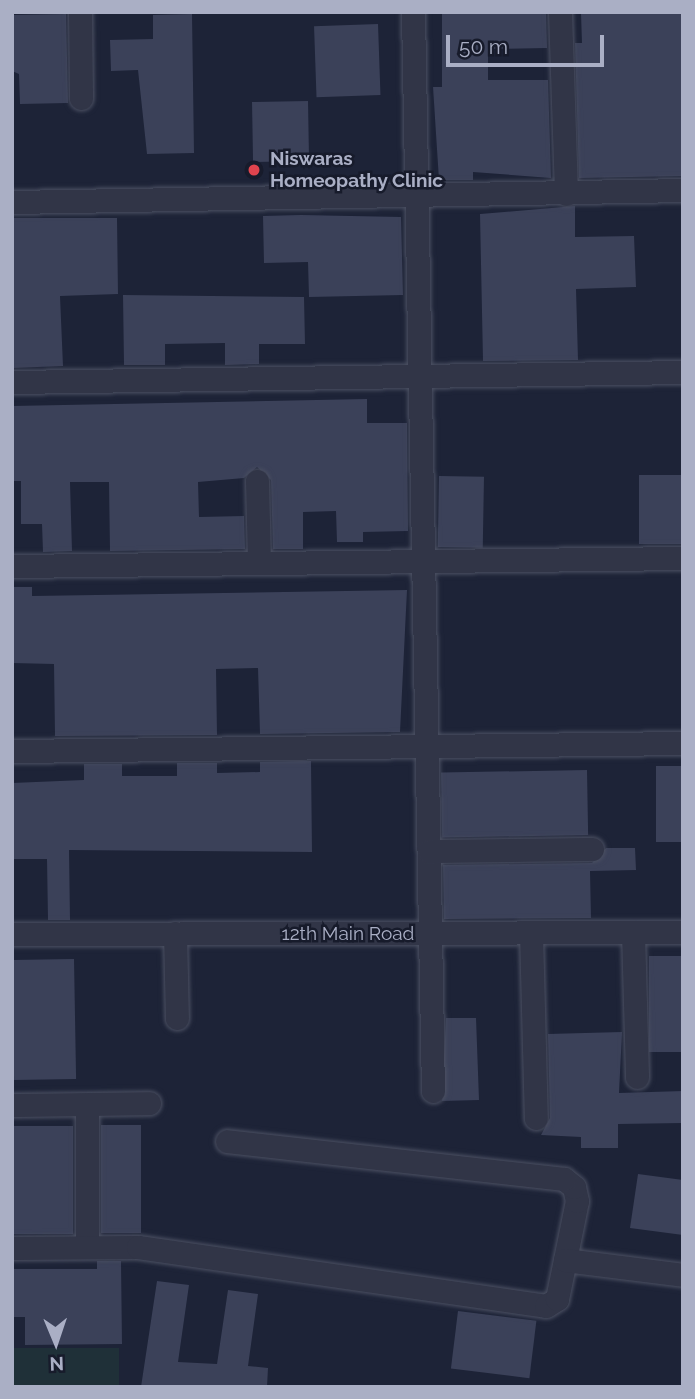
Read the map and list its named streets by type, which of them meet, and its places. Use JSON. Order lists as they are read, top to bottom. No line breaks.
{"streets":{"street":["12th Main Road"]},"places":["Niswaras Homeopathy Clinic"],"scale_bar":"50 m","north":"bottom"}
